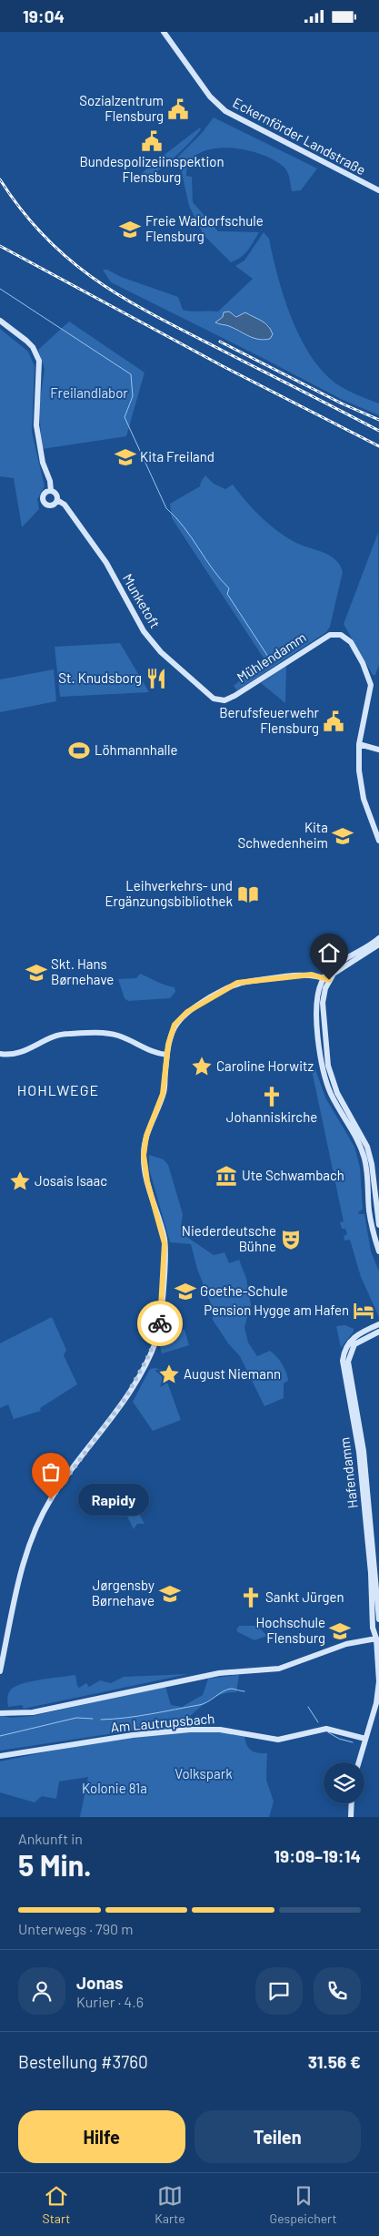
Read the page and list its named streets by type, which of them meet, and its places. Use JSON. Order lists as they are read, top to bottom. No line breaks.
{"streets":{"main road":["Eckernförder Landstraße","Munketoft","Mühlendamm","Hafendamm","Am Lautrupsbach"]},"crossings":[["Munketoft","Mühlendamm"],["Hafendamm","Am Lautrupsbach"]],"districts":["HOHLWEGE"],"parks":["Freilandlabor","Volkspark","Kolonie 81a"],"places":{"public building":["Sozialzentrum Flensburg","Bundespolizeiinspektion Flensburg","Berufsfeuerwehr Flensburg"],"school or university":["Freie Waldorfschule Flensburg","Kita Freiland","Kita Schwedenheim","Skt. Hans Børnehave","Goethe-Schule","Jørgensby Børnehave","Hochschule Flensburg"],"restaurant":["St. Knudsborg"],"sports":["Löhmannhalle"],"library":["Leihverkehrs- und Ergänzungsbibliothek"],"place":["Caroline Horwitz","Josais Isaac","August Niemann"],"church":["Johanniskirche","Sankt Jürgen"],"museum":["Ute Schwambach"],"theatre":["Niederdeutsche Bühne"],"hotel":["Pension Hygge am Hafen"],"other":["Rapidy"]},"page":{"status":"19:04","bubble":"Rapidy","heading":["5 Min.","Ankunft in","19:09–19:14"],"panel":["Jonas","Kurier · 4.6","Bestellung #3760","31.56 €"],"bar":"Unterwegs · 790 m","buttons":["Hilfe","Teilen"],"tabs":["Start","Karte","Gespeichert"]}}
